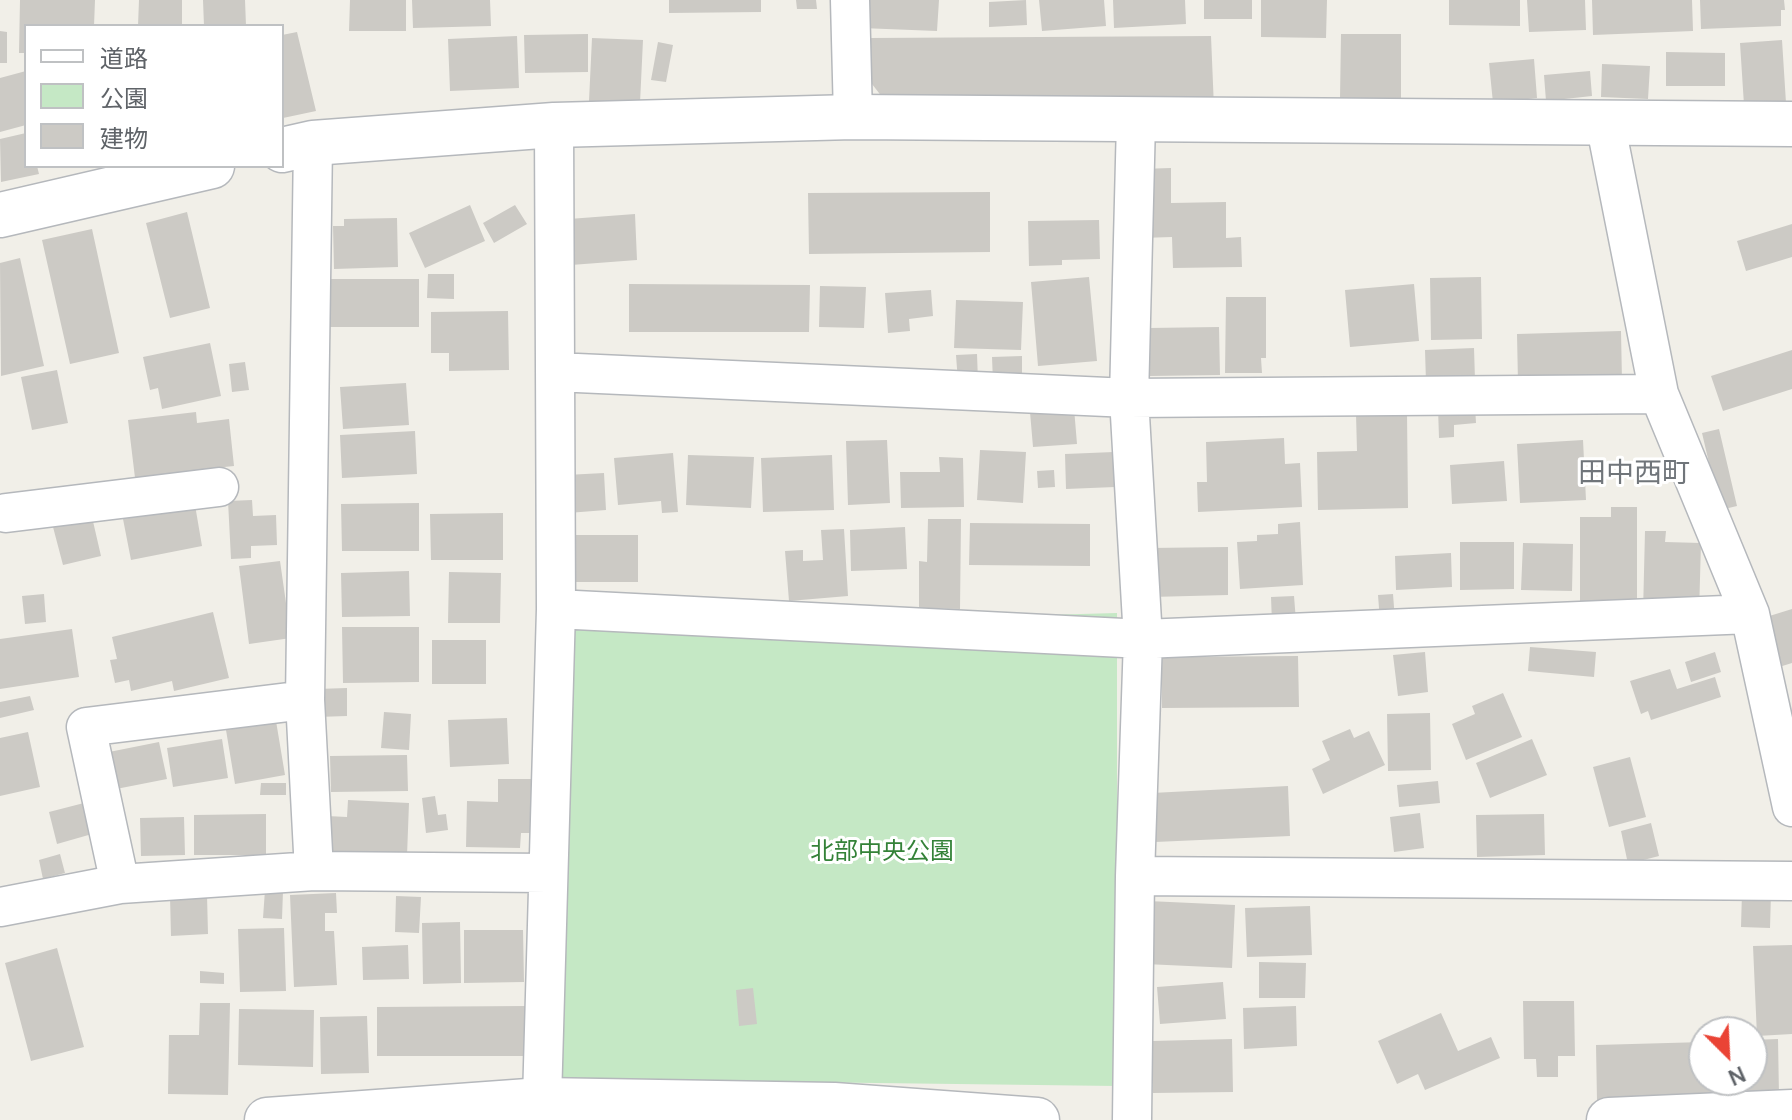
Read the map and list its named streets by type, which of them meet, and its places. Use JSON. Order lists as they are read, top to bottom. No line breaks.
{"districts":["田中西町"],"parks":["北部中央公園"],"legend":["道路","公園","建物"],"north":"bottom right"}
